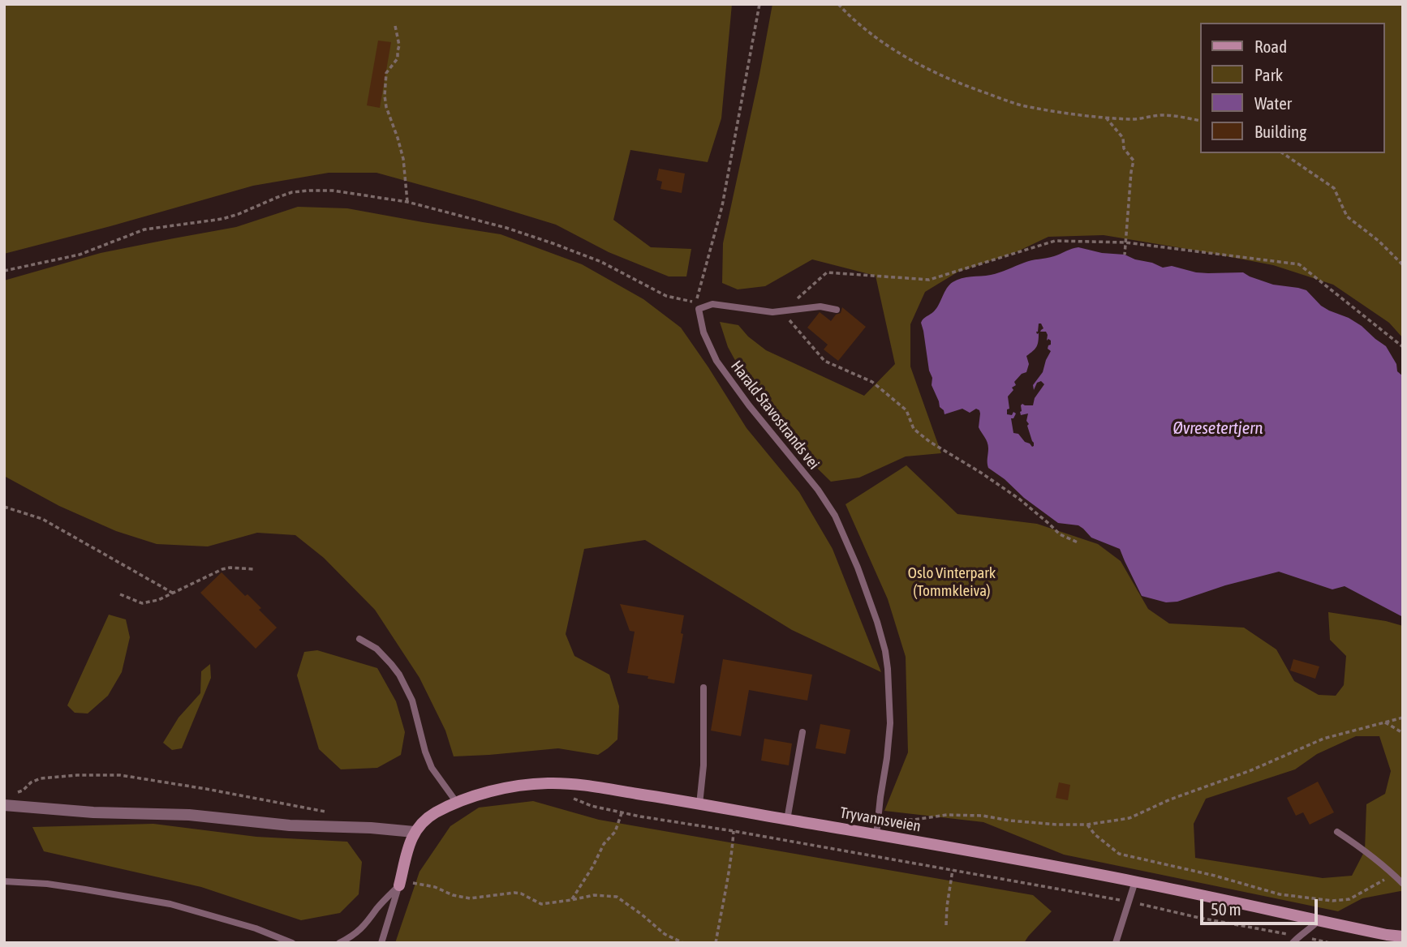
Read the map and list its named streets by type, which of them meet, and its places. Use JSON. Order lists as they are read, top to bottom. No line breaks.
{"streets":{"street":["Tryvannsveien"],"lane":["Harald Stavostrands vei"]},"crossings":[["Harald Stavostrands vei","Tryvannsveien"]],"water":["Øvresetertjern"],"parks":["Oslo Vinterpark (Tommkleiva)"],"legend":["Road","Park","Water","Building"],"scale_bar":"50 m"}
